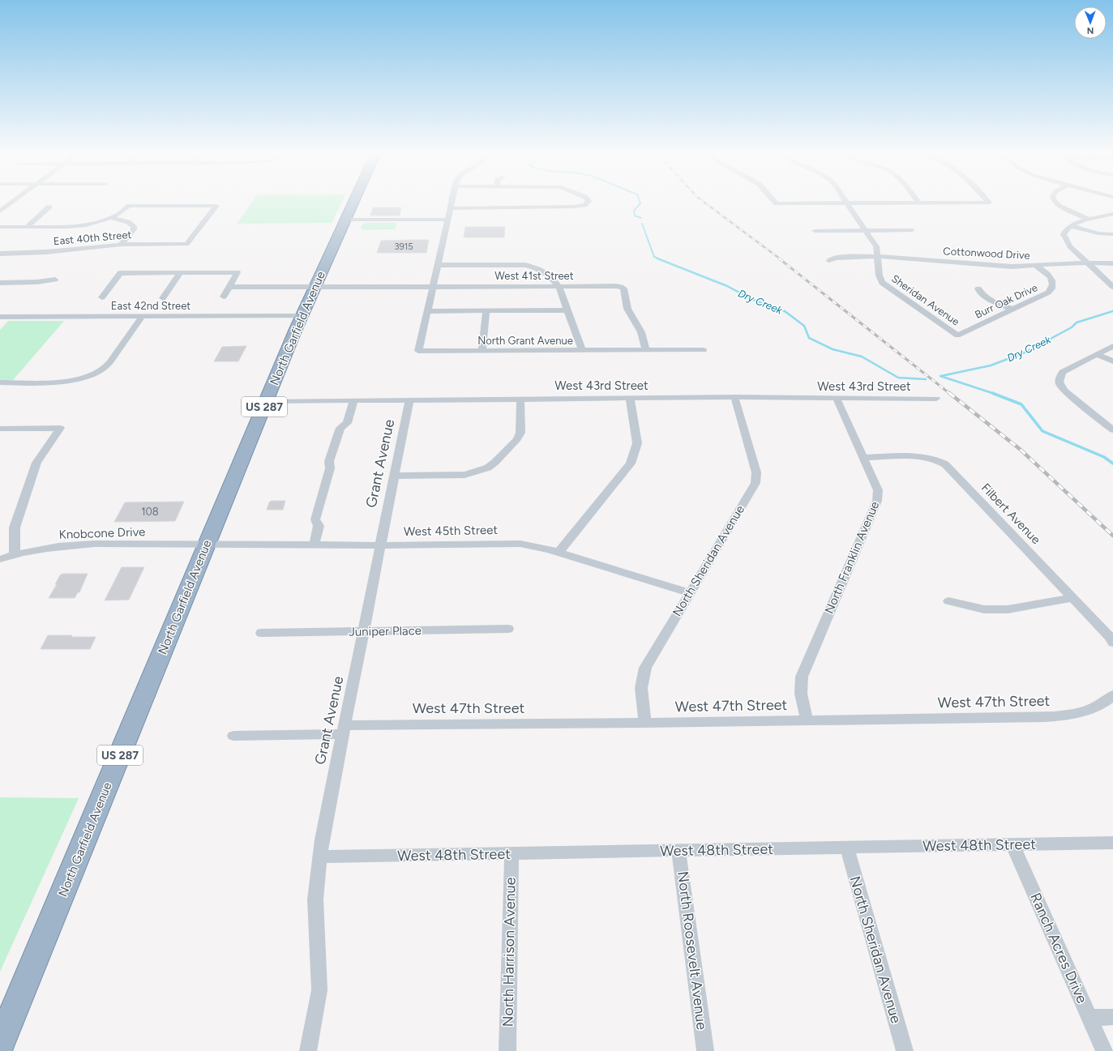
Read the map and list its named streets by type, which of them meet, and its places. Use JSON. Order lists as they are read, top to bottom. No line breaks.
{"streets":{"highway":["North Garfield Avenue","US 287"],"street":["East 40th Street","Cottonwood Drive","West 41st Street","Sheridan Avenue","Burr Oak Drive","East 42nd Street","North Grant Avenue","West 43rd Street","Grant Avenue","Filbert Avenue","West 45th Street","Knobcone Drive","North Franklin Avenue","North Sheridan Avenue","Juniper Place","West 47th Street","West 48th Street","Ranch Acres Drive","North Roosevelt Avenue","North Harrison Avenue"]},"crossings":[["Cottonwood Drive","Sheridan Avenue"],["Cottonwood Drive","Burr Oak Drive"],["West 41st Street","North Garfield Avenue"],["West 41st Street","North Grant Avenue"],["Sheridan Avenue","Burr Oak Drive"],["East 42nd Street","North Garfield Avenue"],["North Garfield Avenue","West 43rd Street"],["North Garfield Avenue","West 45th Street"],["North Garfield Avenue","Knobcone Drive"],["West 43rd Street","Grant Avenue"],["West 43rd Street","North Franklin Avenue"],["West 43rd Street","North Sheridan Avenue"],["Grant Avenue","West 45th Street"],["Grant Avenue","Juniper Place"],["Grant Avenue","West 47th Street"],["Grant Avenue","West 48th Street"],["Filbert Avenue","North Franklin Avenue"],["West 45th Street","Knobcone Drive"],["West 45th Street","North Sheridan Avenue"],["North Franklin Avenue","West 47th Street"],["North Sheridan Avenue","West 47th Street"],["North Sheridan Avenue","West 48th Street"],["West 48th Street","Ranch Acres Drive"],["West 48th Street","North Roosevelt Avenue"],["West 48th Street","North Harrison Avenue"]],"water":["Dry Creek"],"house_numbers":["3915","108"],"north":"bottom"}
